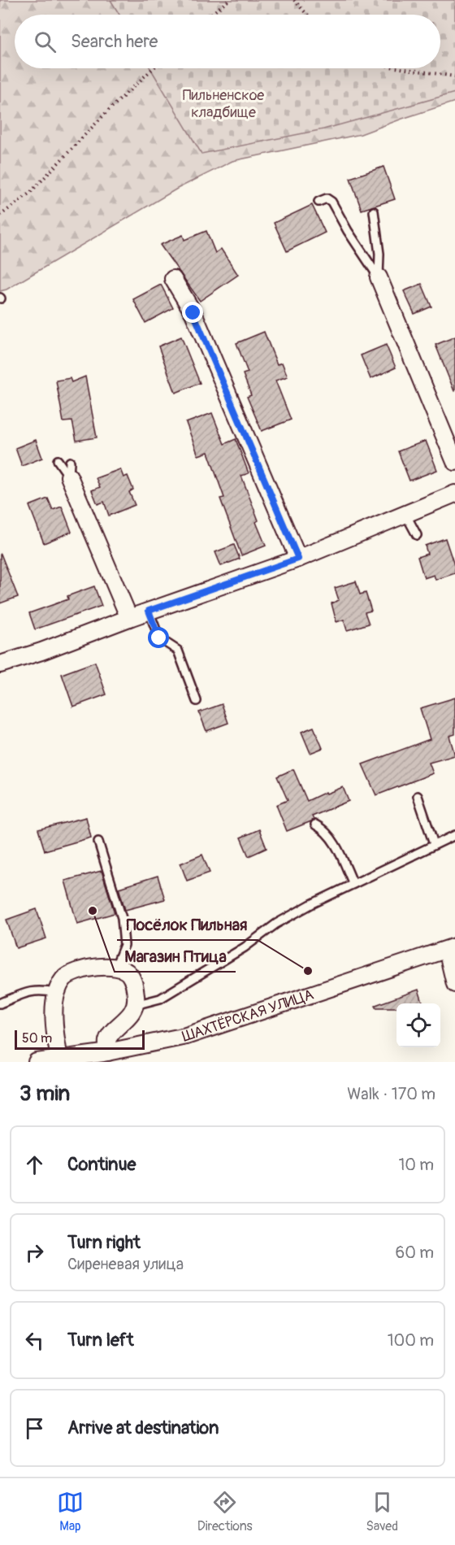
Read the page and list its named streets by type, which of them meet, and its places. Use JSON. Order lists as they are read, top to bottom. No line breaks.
{"streets":{"street":["ШАХТЁРСКАЯ УЛИЦА"]},"parks":["Пильненское кладбище"],"places":["Магазин Птица","Посёлок Пильная"],"scale_bar":"50 m","page":{"search":"Search here","scale":"50 m","heading":["3 min","Walk · 170 m"],"list":[["Continue","10 m"],["Turn right","Сиреневая улица","60 m"],["Turn left","100 m"],"Arrive at destination"],"nav":["Map","Directions","Saved"]}}
